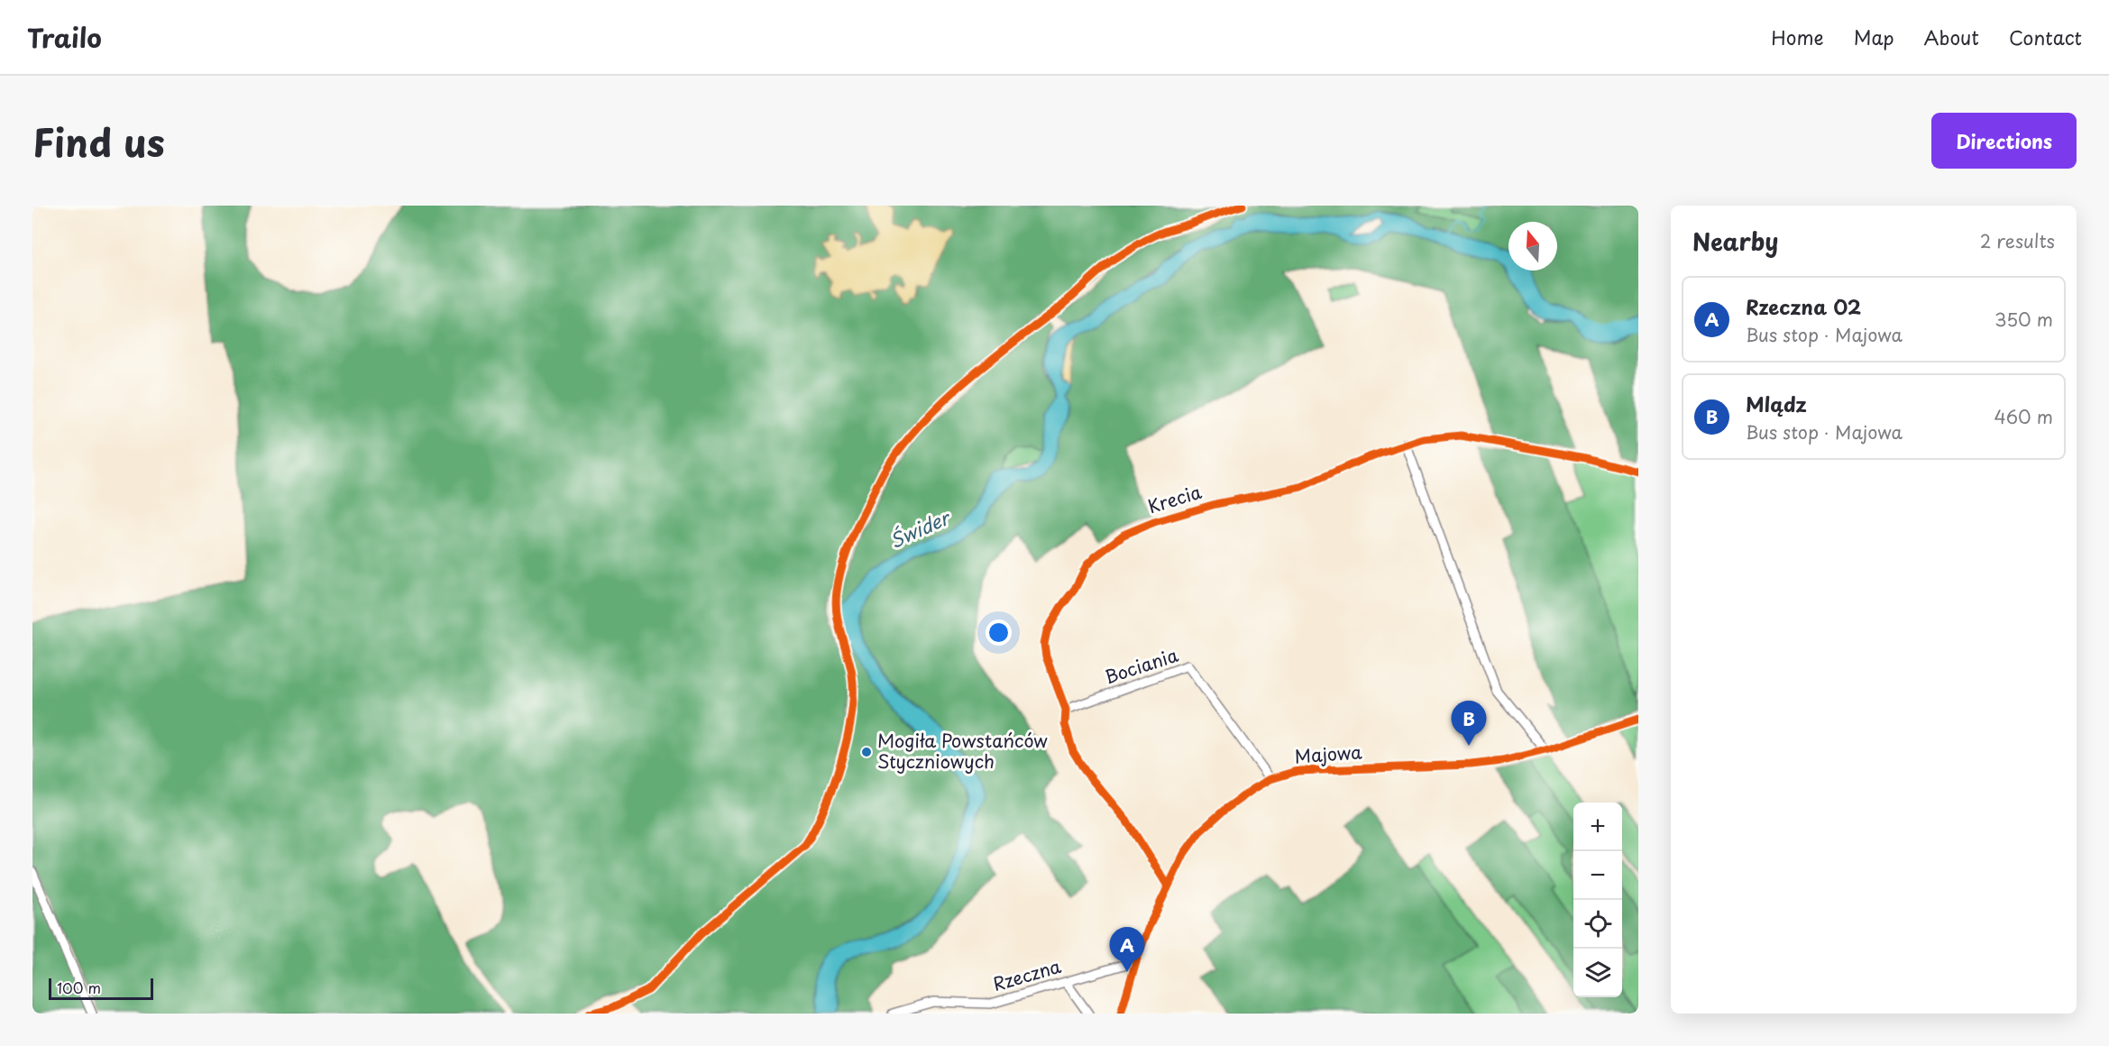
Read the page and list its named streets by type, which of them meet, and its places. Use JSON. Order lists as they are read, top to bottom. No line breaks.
{"streets":{"street":["Krecia","Bociania","Majowa","Rzeczna"]},"crossings":[["Krecia","Bociania"],["Krecia","Majowa"],["Bociania","Majowa"],["Majowa","Rzeczna"]],"water":["Świder"],"places":["Mogiła Powstańców Styczniowych"],"scale_bar":"100 m","north":"top","page":{"header":"Trailo","nav":["Home","Map","About","Contact"],"title":"Find us","buttons":"Directions","heading":["Nearby","2 results"],"list":[{"mark":"A","name":"Rzeczna 02","note":"Bus stop · Majowa","value":"350 m"},{"mark":"B","name":"Mlądz","note":"Bus stop · Majowa","value":"460 m"}],"pins":["B","A"],"map_buttons":["+","−"],"scale":"100 m"}}
